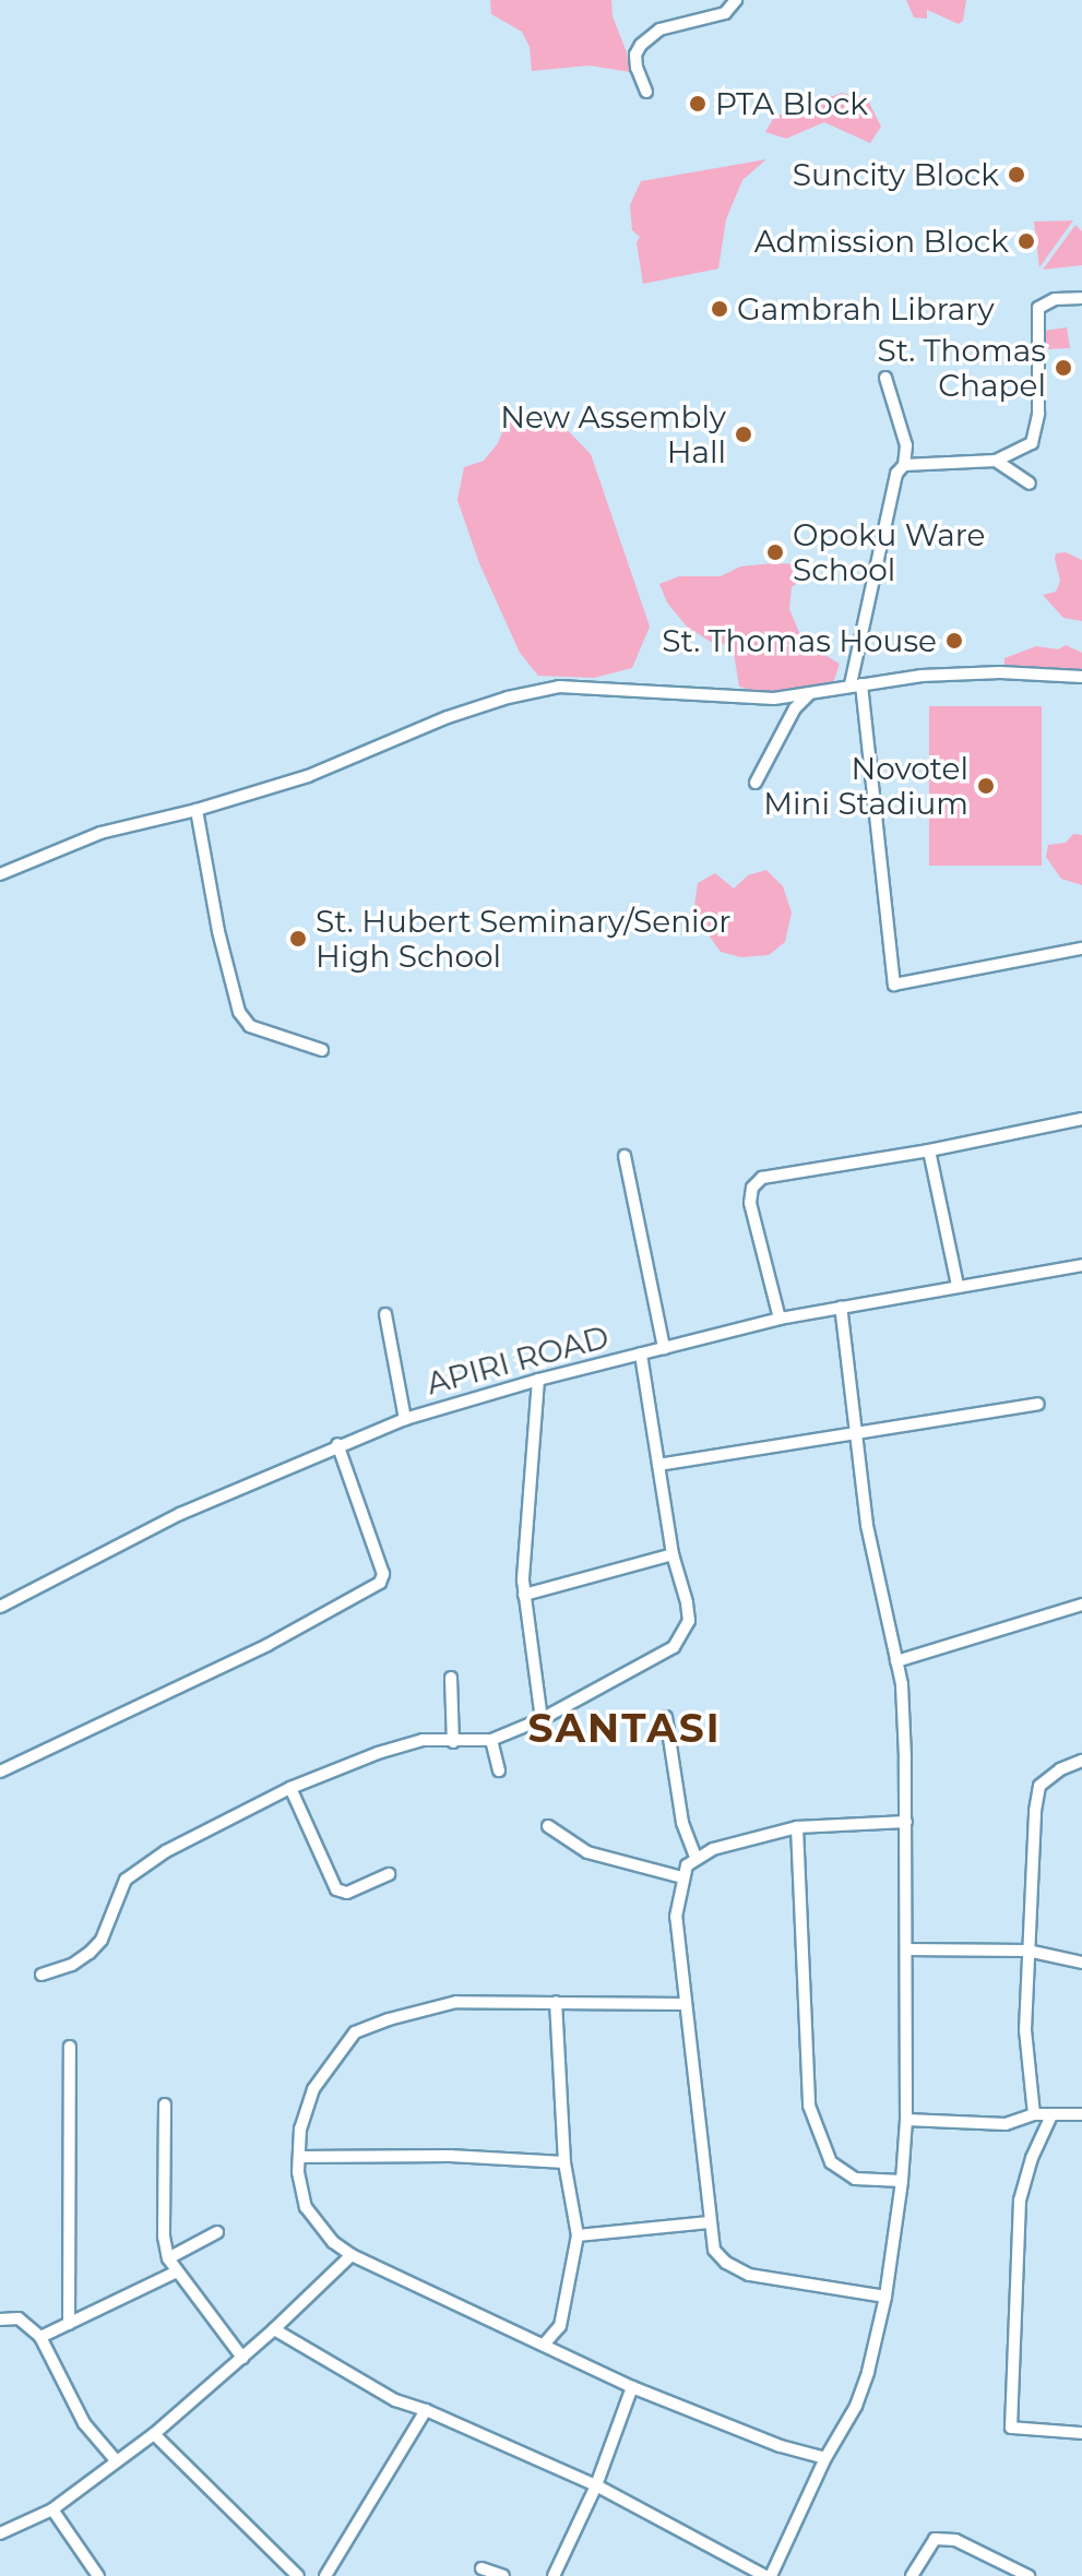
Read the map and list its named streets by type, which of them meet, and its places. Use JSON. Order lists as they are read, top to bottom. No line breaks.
{"streets":{"street":["APIRI ROAD"]},"districts":["SANTASI"],"places":["PTA Block","Suncity Block","Admission Block","Gambrah Library","St. Thomas Chapel","New Assembly Hall","Opoku Ware School","St. Thomas House","Novotel Mini Stadium","St. Hubert Seminary/Senior High School"]}
